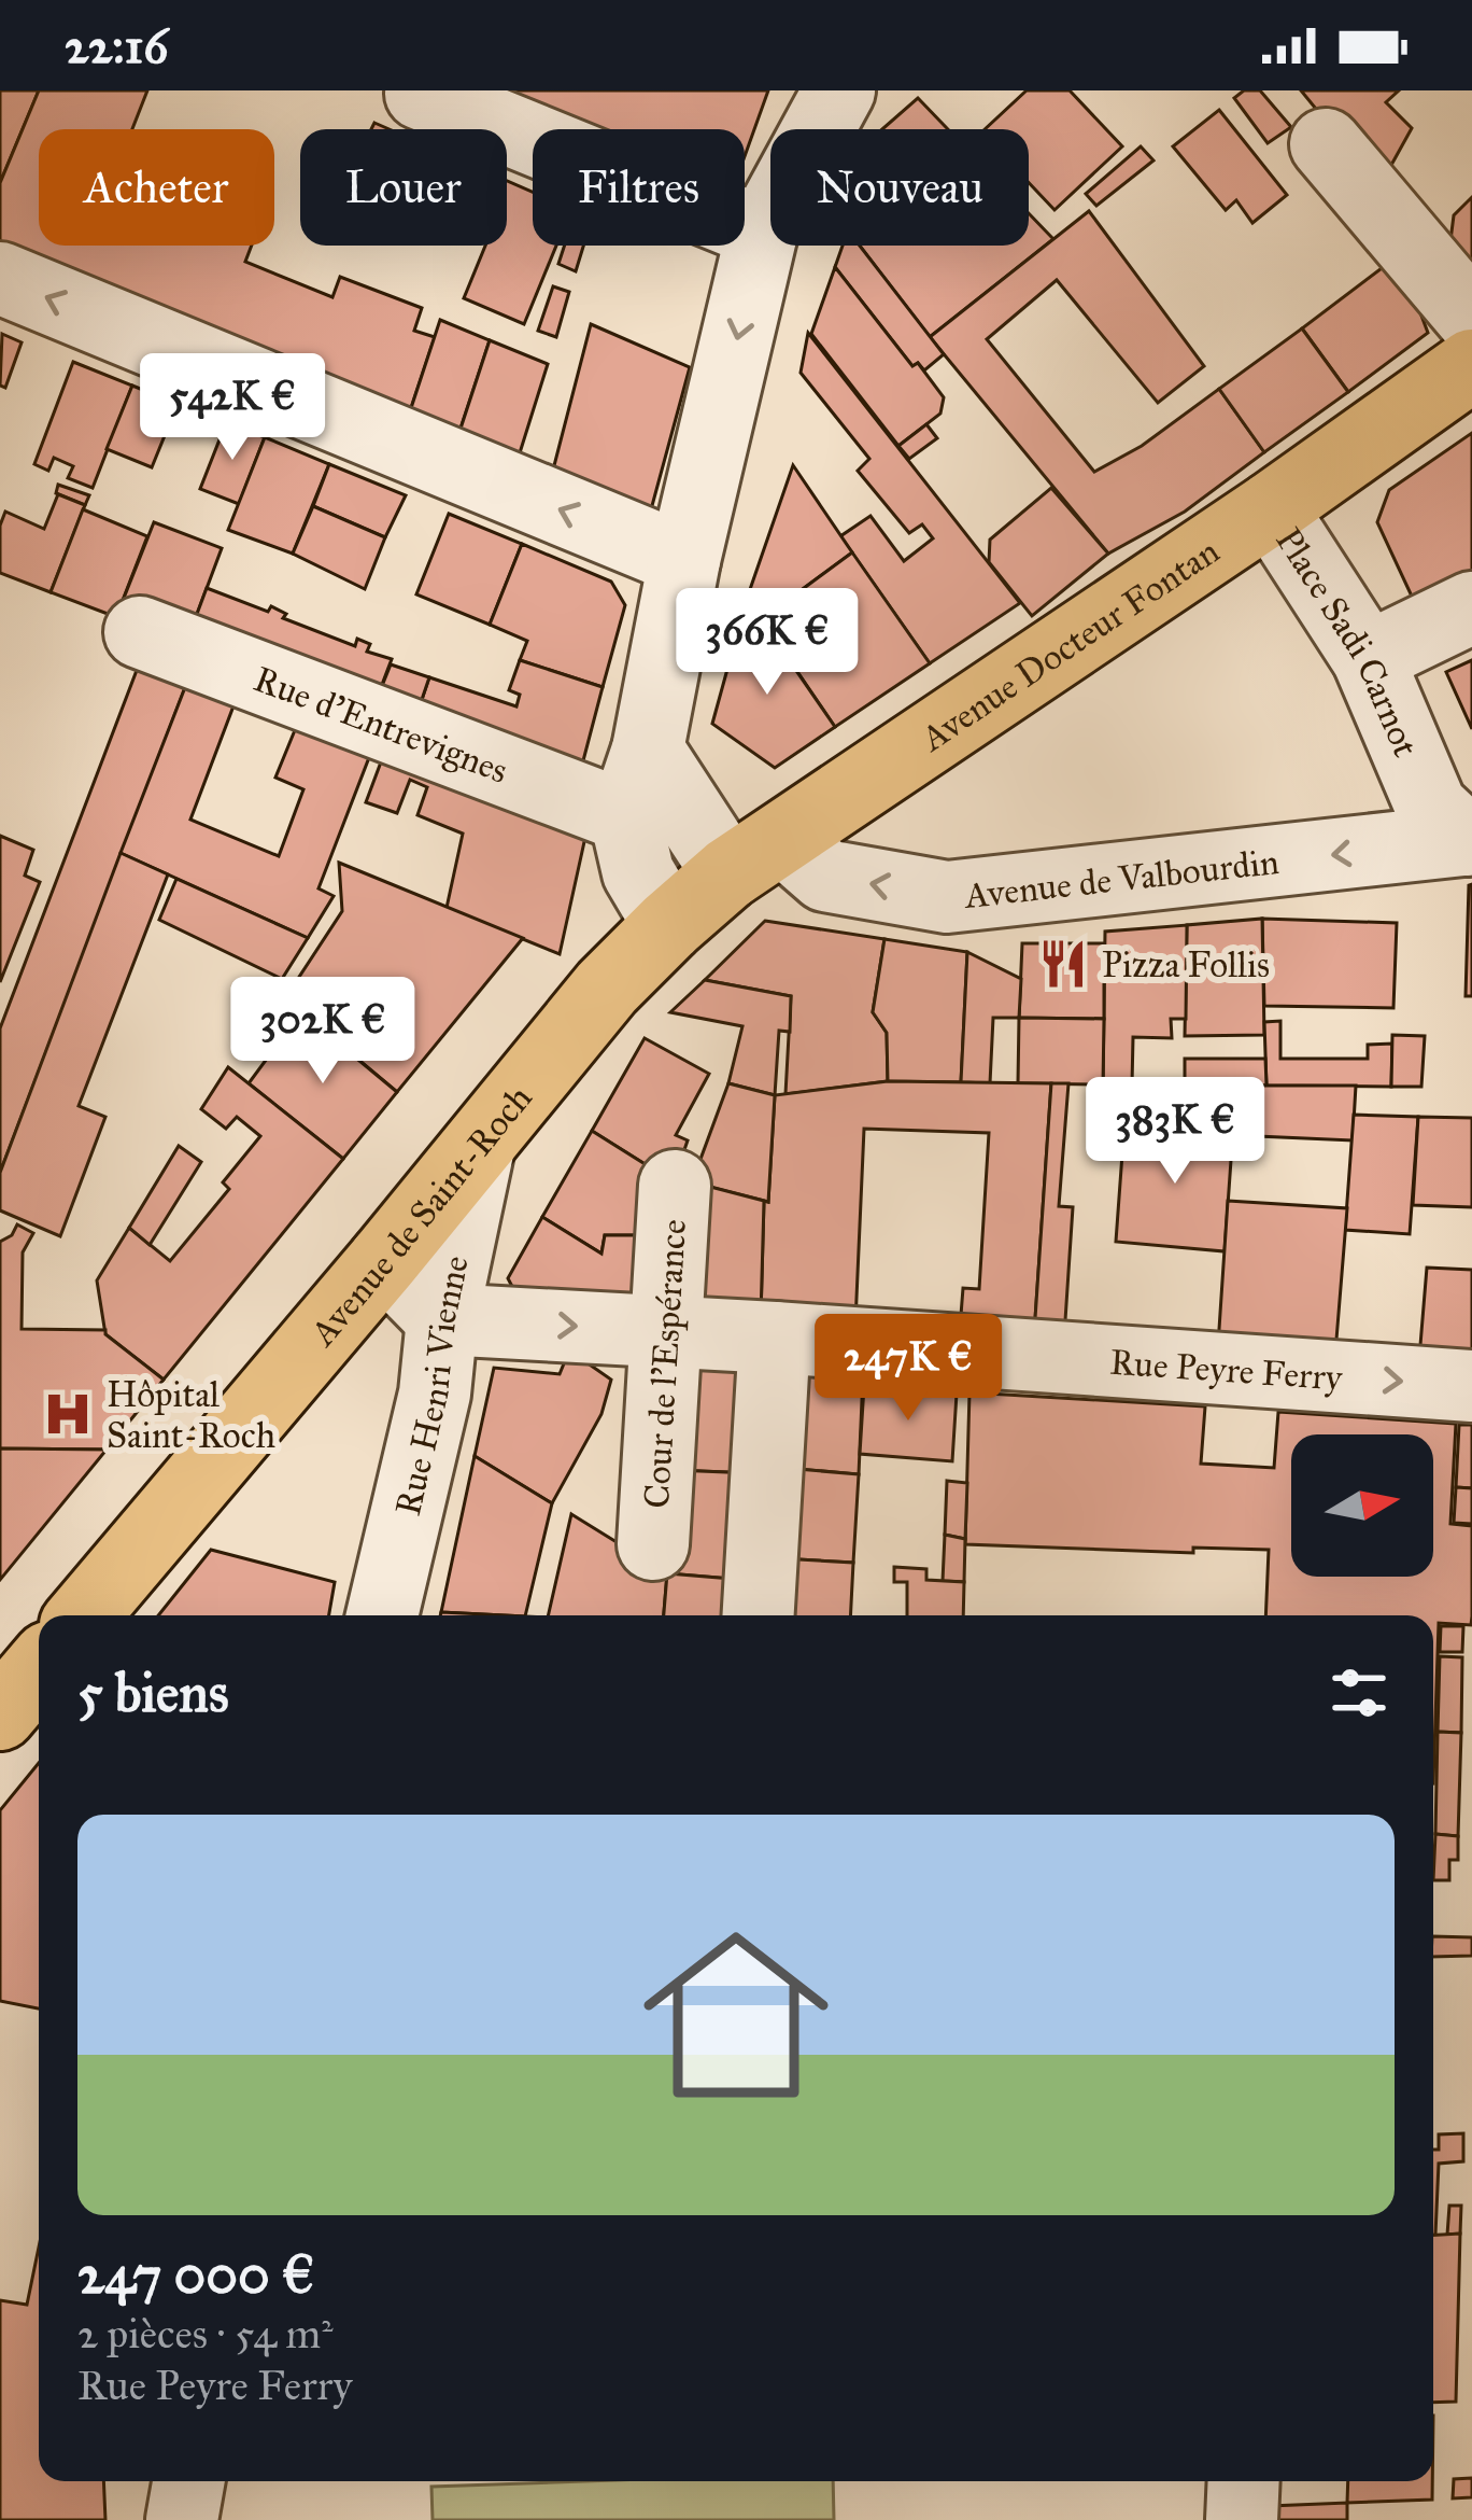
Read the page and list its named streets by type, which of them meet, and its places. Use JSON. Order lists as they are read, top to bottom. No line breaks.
{"streets":{"main road":["Avenue Docteur Fontan","Avenue de Saint-Roch"],"street":["Place Sadi Carnot","Rue d'Entrevignes","Avenue de Valbourdin","Cour de l'Espérance","Rue Peyre Ferry","Rue Henri Vienne"]},"crossings":[["Place Sadi Carnot","Avenue Docteur Fontan"],["Place Sadi Carnot","Avenue de Valbourdin"],["Avenue Docteur Fontan","Avenue de Valbourdin"],["Avenue Docteur Fontan","Avenue de Saint-Roch"],["Avenue de Saint-Roch","Rue Henri Vienne"],["Cour de l'Espérance","Rue Peyre Ferry"],["Rue Peyre Ferry","Rue Henri Vienne"]],"one_way":["Avenue de Valbourdin","Rue Peyre Ferry"],"places":{"restaurant":["Pizza Follis"],"hospital":["Hôpital Saint-Roch"]},"north":"right","page":{"status":"22:16","chip":["Acheter","Louer","Filtres","Nouveau"],"price":["542K €","366K €","302K €","383K €","247K €"],"heading":"5 biens","list":[{"name":"247 000 €","note":"2 pièces · 54 m² · Rue Peyre Ferry"}]}}
